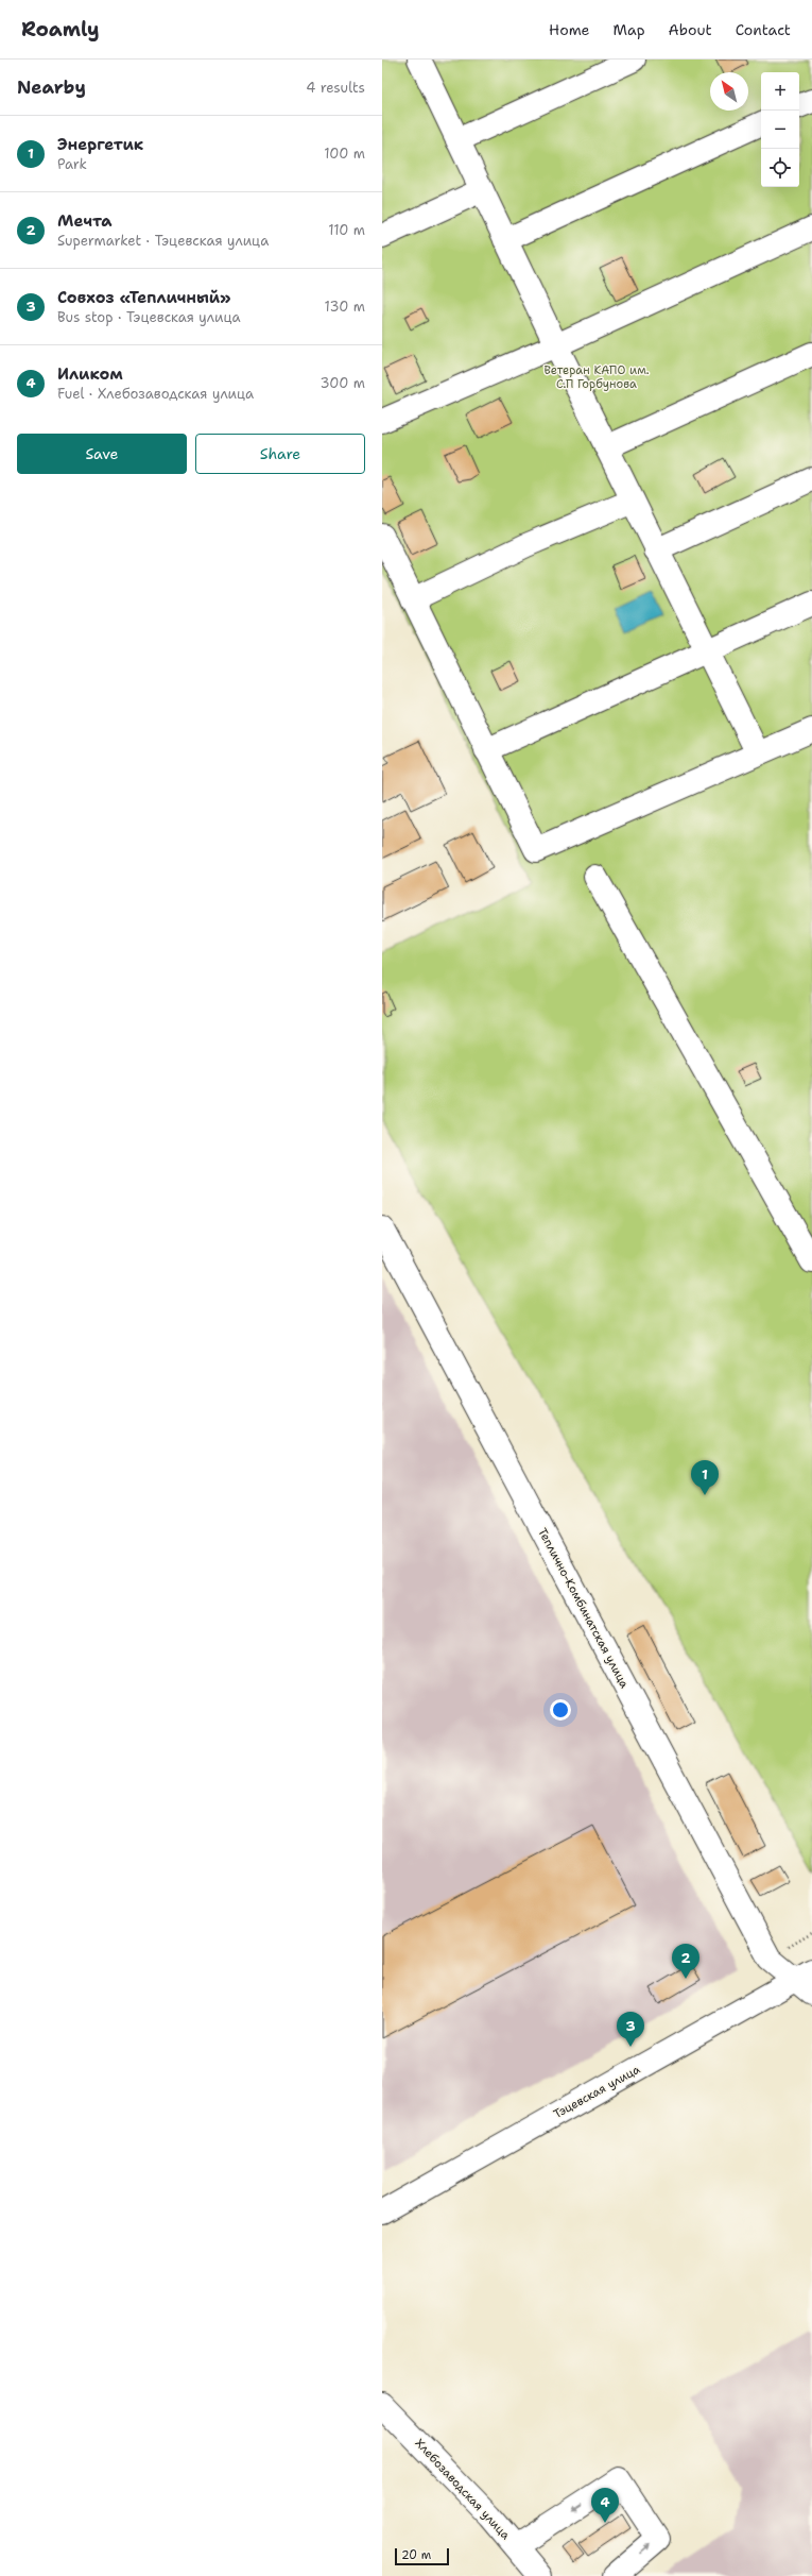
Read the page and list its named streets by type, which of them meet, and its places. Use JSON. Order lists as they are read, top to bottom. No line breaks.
{"streets":{"street":["Теплично-Комбинатская улица","Тэцевская улица","Хлебозаводская улица"]},"crossings":[["Теплично-Комбинатская улица","Тэцевская улица"]],"parks":["Ветеран КАПО им. С.П Горбунова"],"scale_bar":"20 m","north":"top left","page":{"header":"Roamly","nav":["Home","Map","About","Contact"],"heading":["Nearby","4 results"],"map_buttons":["+","−"],"list":[{"mark":"1","name":"Энергетик","note":"Park","value":"100 m"},{"mark":"2","name":"Мечта","note":"Supermarket · Тэцевская улица","value":"110 m"},{"mark":"3","name":"Совхоз «Тепличный»","note":"Bus stop · Тэцевская улица","value":"130 m"},{"mark":"4","name":"Иликом","note":"Fuel · Хлебозаводская улица","value":"300 m"}],"buttons":["Save","Share"],"pins":["1","2","3","4"],"scale":"20 m"}}
